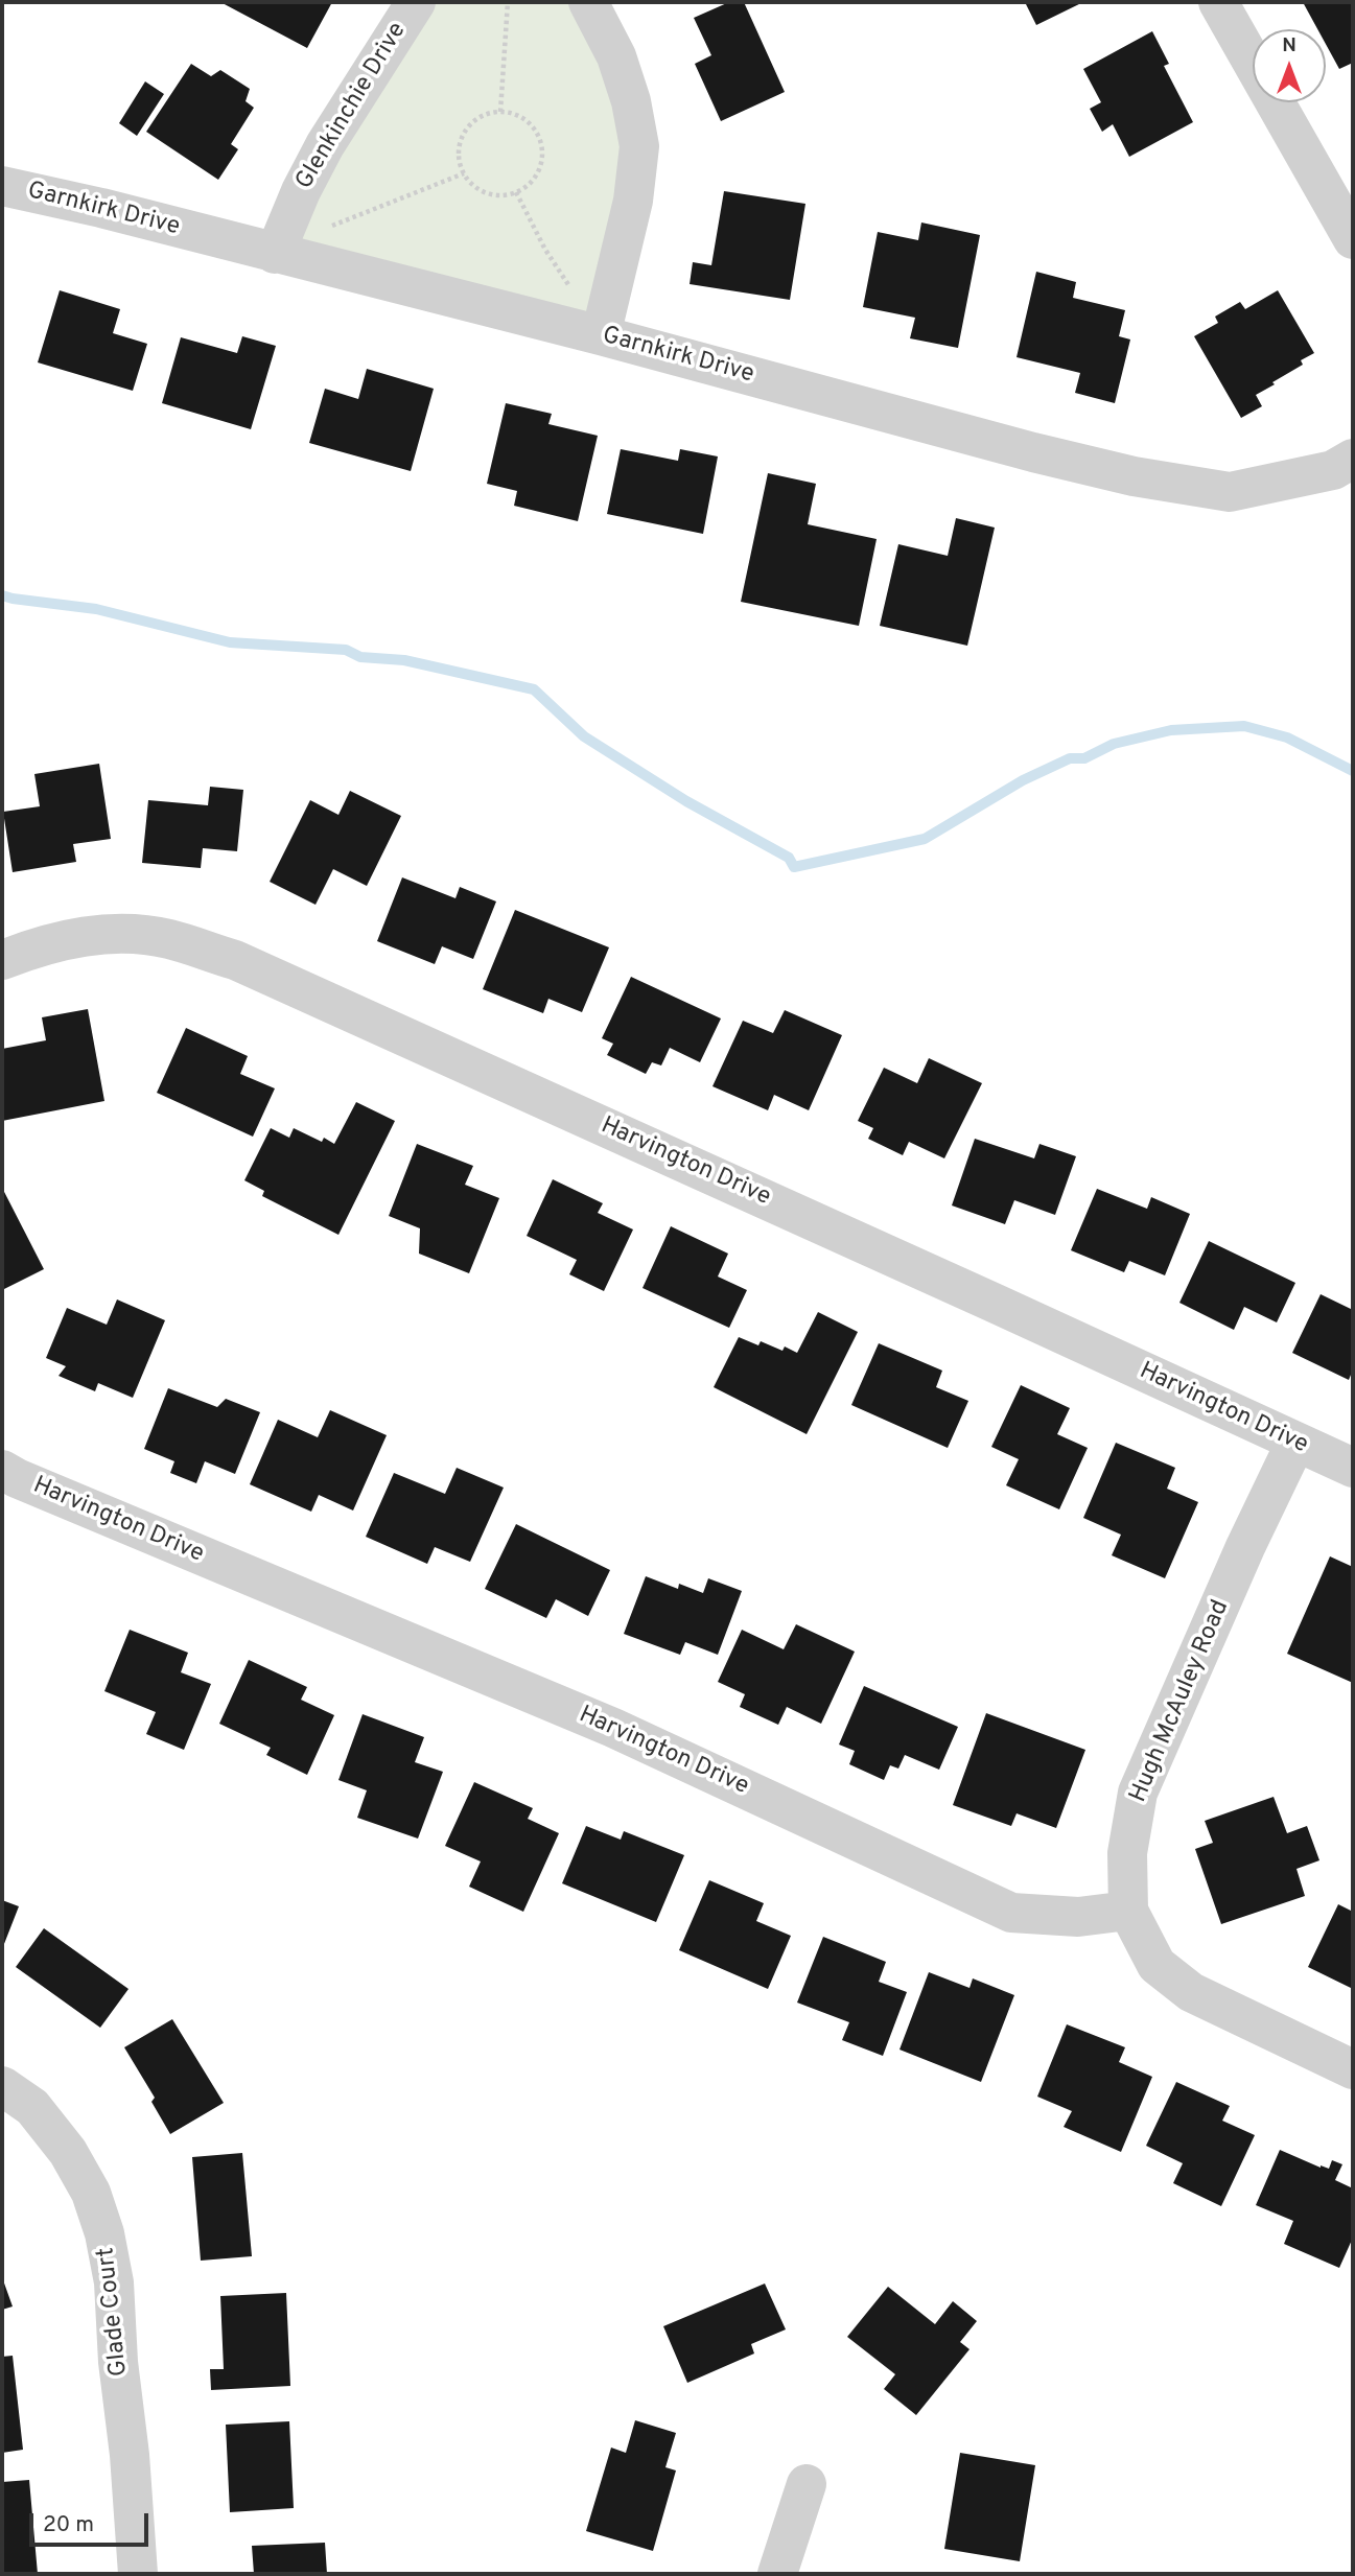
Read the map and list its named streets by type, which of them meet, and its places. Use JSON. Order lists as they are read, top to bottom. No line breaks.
{"streets":{"street":["Glenkinchie Drive","Garnkirk Drive","Harvington Drive","Hugh McAuley Road","Glade Court"]},"crossings":[["Glenkinchie Drive","Garnkirk Drive"],["Harvington Drive","Hugh McAuley Road"]],"scale_bar":"20 m","north":"top"}
